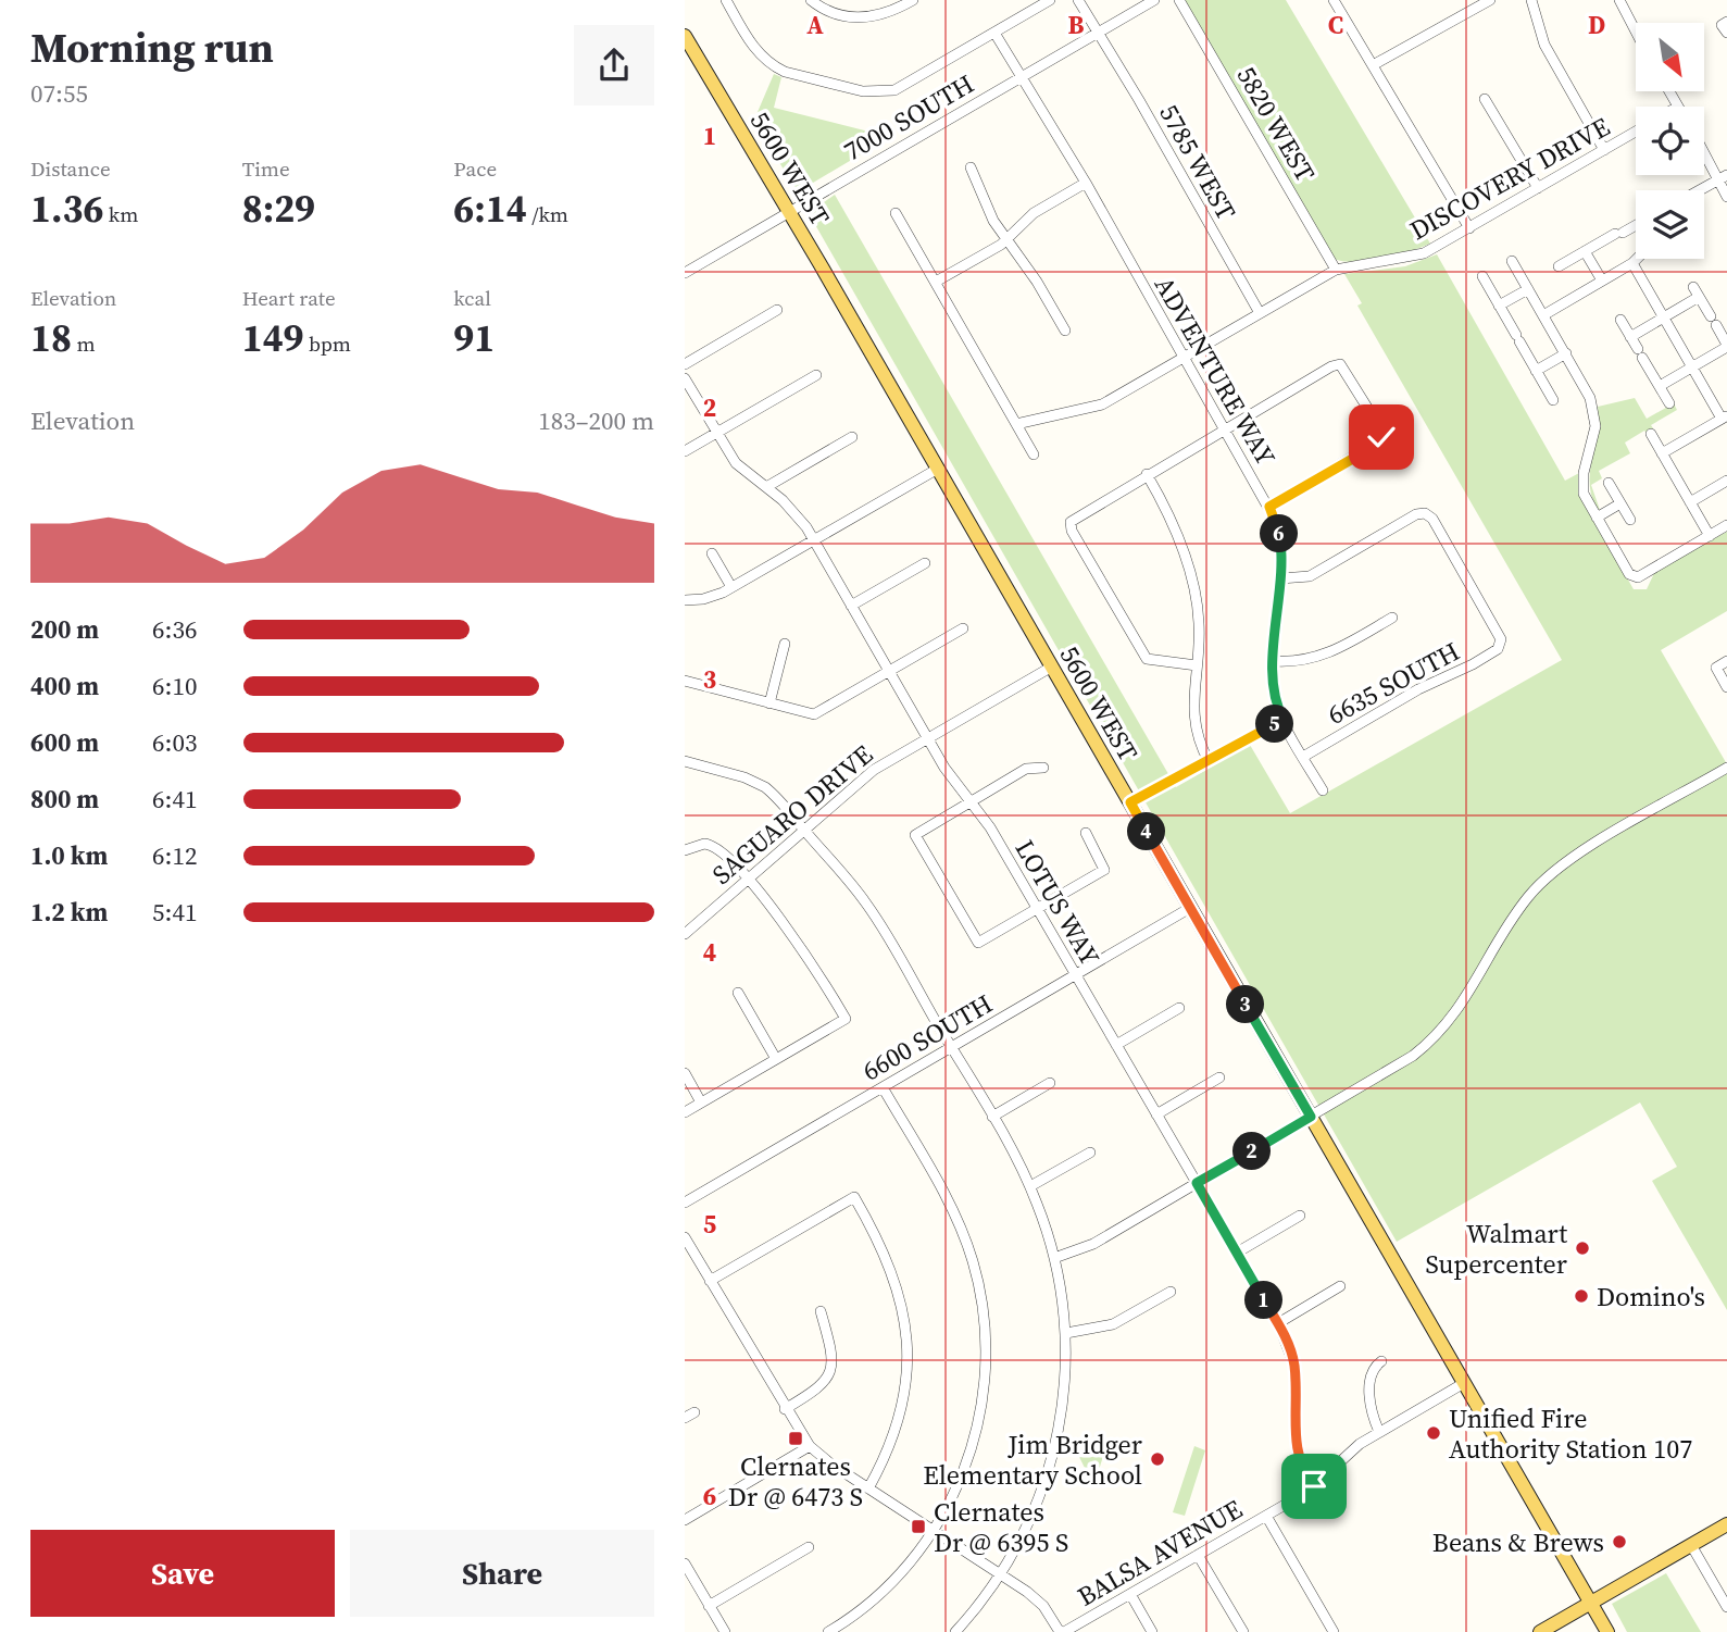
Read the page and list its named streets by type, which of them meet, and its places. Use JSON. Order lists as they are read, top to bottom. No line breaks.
{"streets":{"main road":["5600 WEST"],"street":["7000 SOUTH","5820 WEST","5785 WEST","DISCOVERY DRIVE","ADVENTURE WAY","6635 SOUTH","SAGUARO DRIVE","LOTUS WAY","6600 SOUTH","BALSA AVENUE"]},"crossings":[["7000 SOUTH","5785 WEST"],["7000 SOUTH","5600 WEST"],["7000 SOUTH","ADVENTURE WAY"],["5820 WEST","DISCOVERY DRIVE"],["5785 WEST","DISCOVERY DRIVE"],["5600 WEST","SAGUARO DRIVE"],["5600 WEST","6600 SOUTH"],["5600 WEST","BALSA AVENUE"],["DISCOVERY DRIVE","ADVENTURE WAY"],["ADVENTURE WAY","6635 SOUTH"],["SAGUARO DRIVE","LOTUS WAY"],["LOTUS WAY","6600 SOUTH"],["LOTUS WAY","BALSA AVENUE"]],"places":{"other":["Walmart Supercenter","Domino's","Unified Fire Authority Station 107","Jim Bridger Elementary School","Beans & Brews"],"transit":["Clernates Dr @ 6473 S","Clernates Dr @ 6395 S"]},"north":"bottom right","page":{"heading":["Morning run","07:55"],"stats":[["Distance","1.36 km"],["Time","8:29"],["Pace","6:14 /km"],["Elevation","18 m"],["Heart rate","149 bpm"],["kcal","91"]],"chart":["Elevation","183–200 m"],"pins":["6","5","4","3","2","1"],"list":[{"name":"200 m","note":"6:36"},{"name":"400 m","note":"6:10"},{"name":"600 m","note":"6:03"},{"name":"800 m","note":"6:41"},{"name":"1.0 km","note":"6:12"},{"name":"1.2 km","note":"5:41"}],"buttons":["Save","Share"]},"grid":{"columns":["A","B","C","D"],"rows":["1","2","3","4","5","6"]}}
